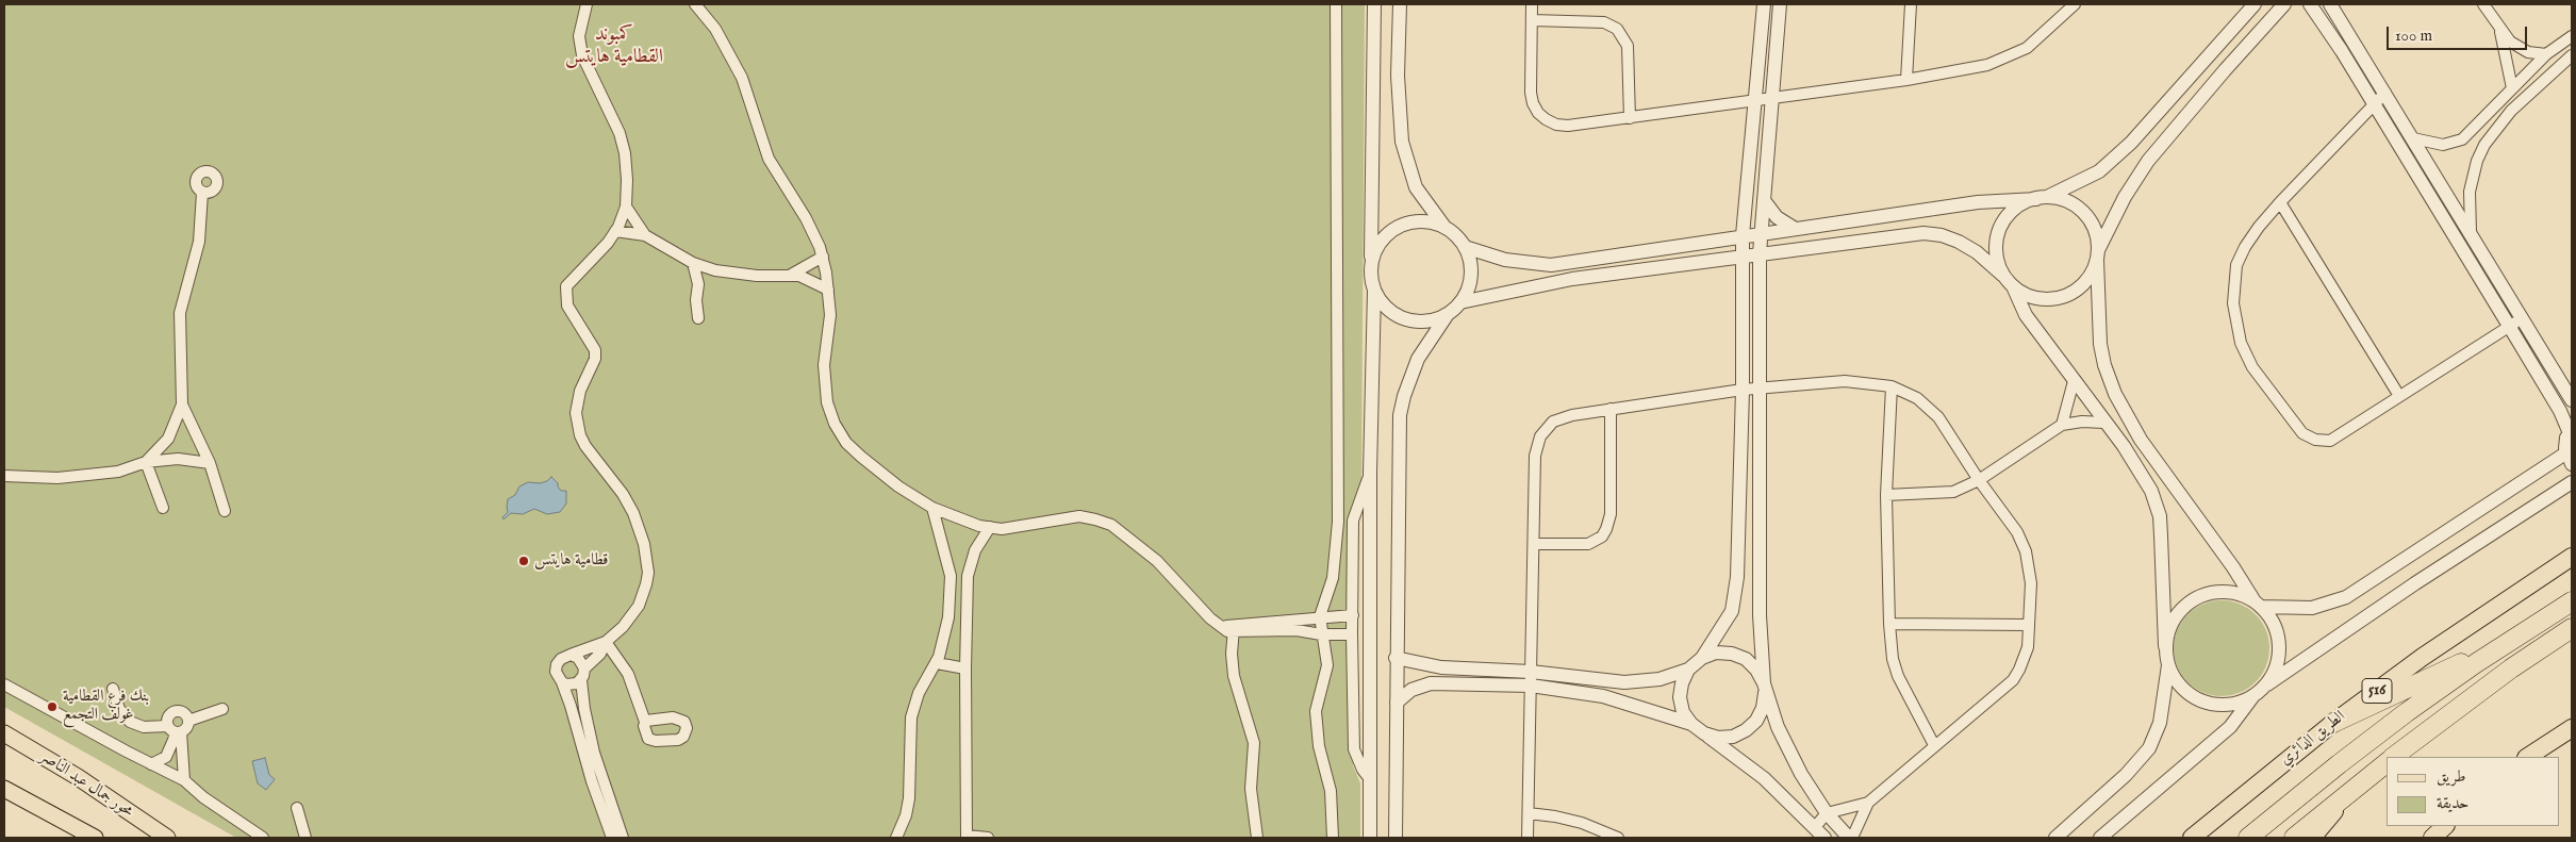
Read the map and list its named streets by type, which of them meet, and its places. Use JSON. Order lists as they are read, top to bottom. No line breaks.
{"streets":{"highway":["516","الطريق الدائري"],"main road":["محور جمال عبد الناصر"]},"crossings":[["516","الطريق الدائري"]],"districts":["كمبوند القطامية هايتس"],"places":["قطامية هايتس","بنك فرع القطامية غولف التجمع"],"legend":["طريق","حديقة"],"scale_bar":"100 m"}
